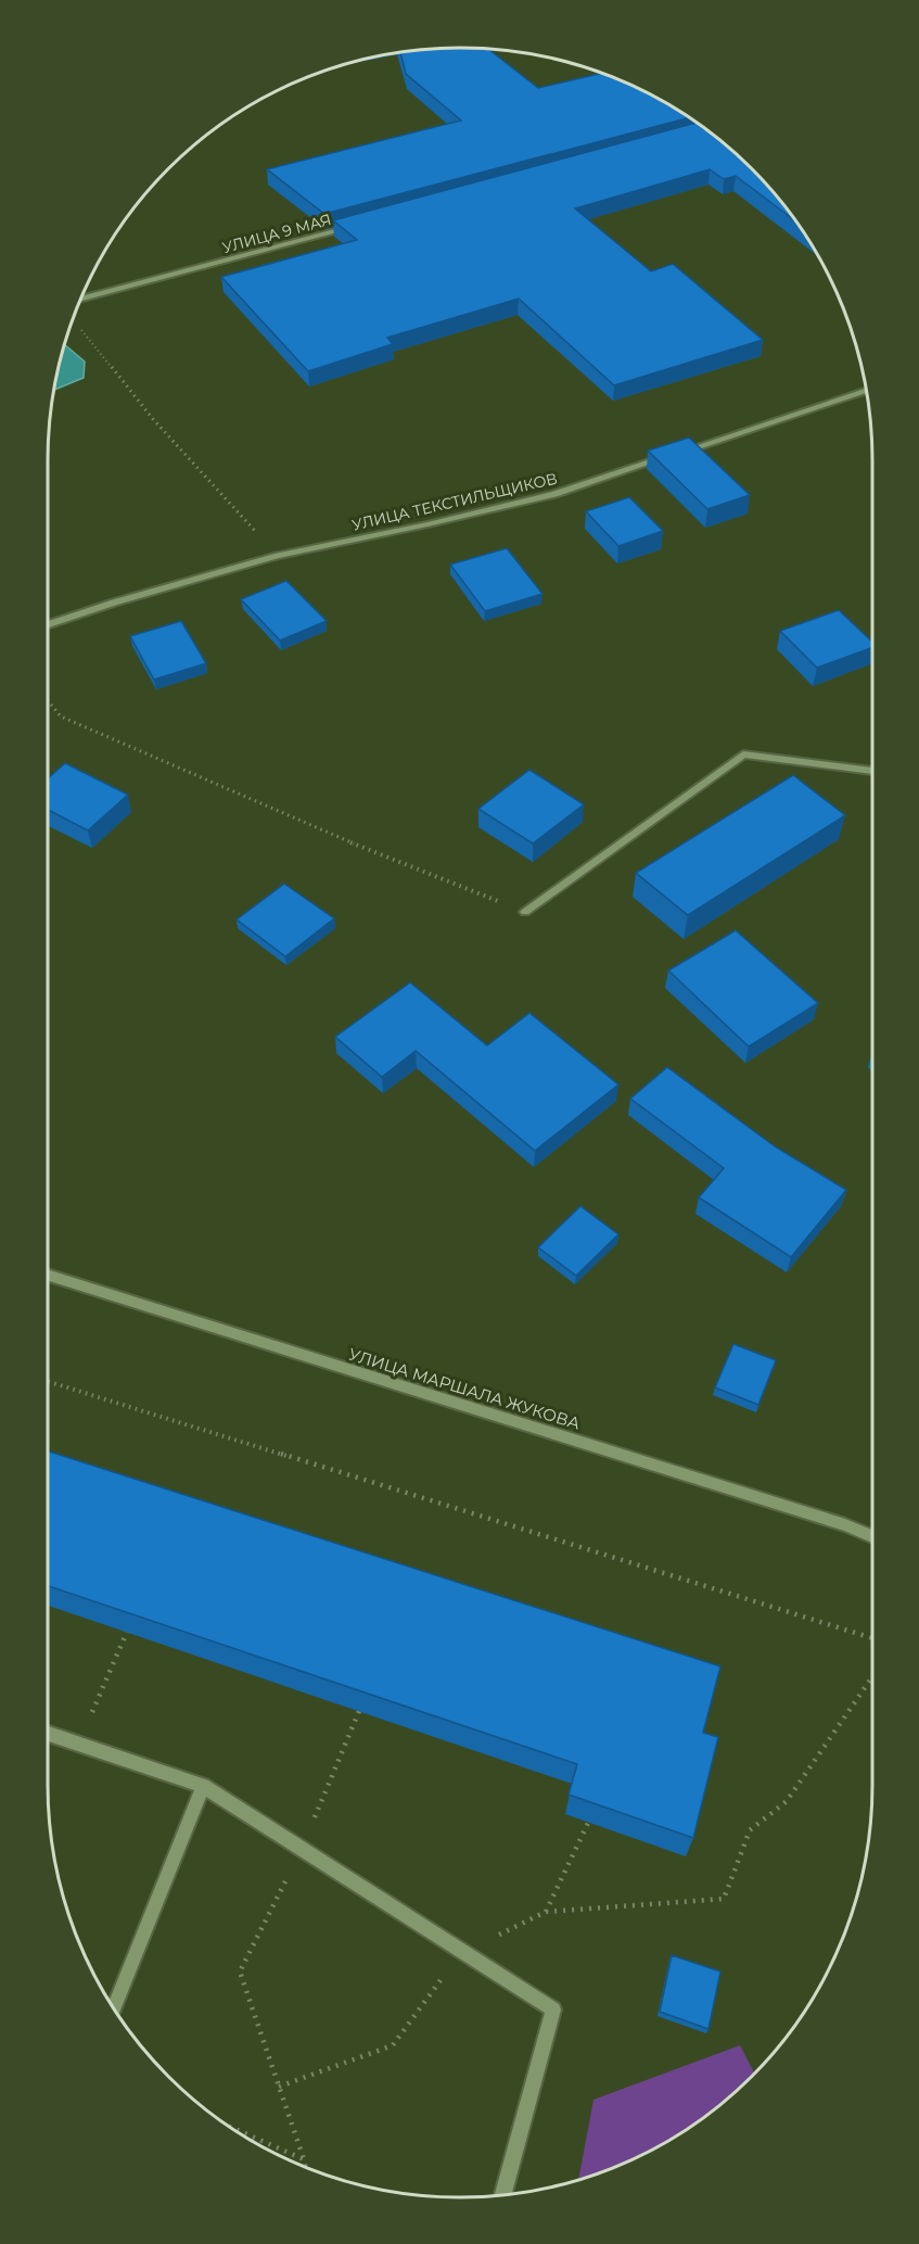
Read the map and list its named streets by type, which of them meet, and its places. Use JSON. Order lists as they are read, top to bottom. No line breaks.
{"streets":{"street":["УЛИЦА 9 МАЯ","УЛИЦА ТЕКСТИЛЬЩИКОВ","УЛИЦА МАРШАЛА ЖУКОВА"]}}
